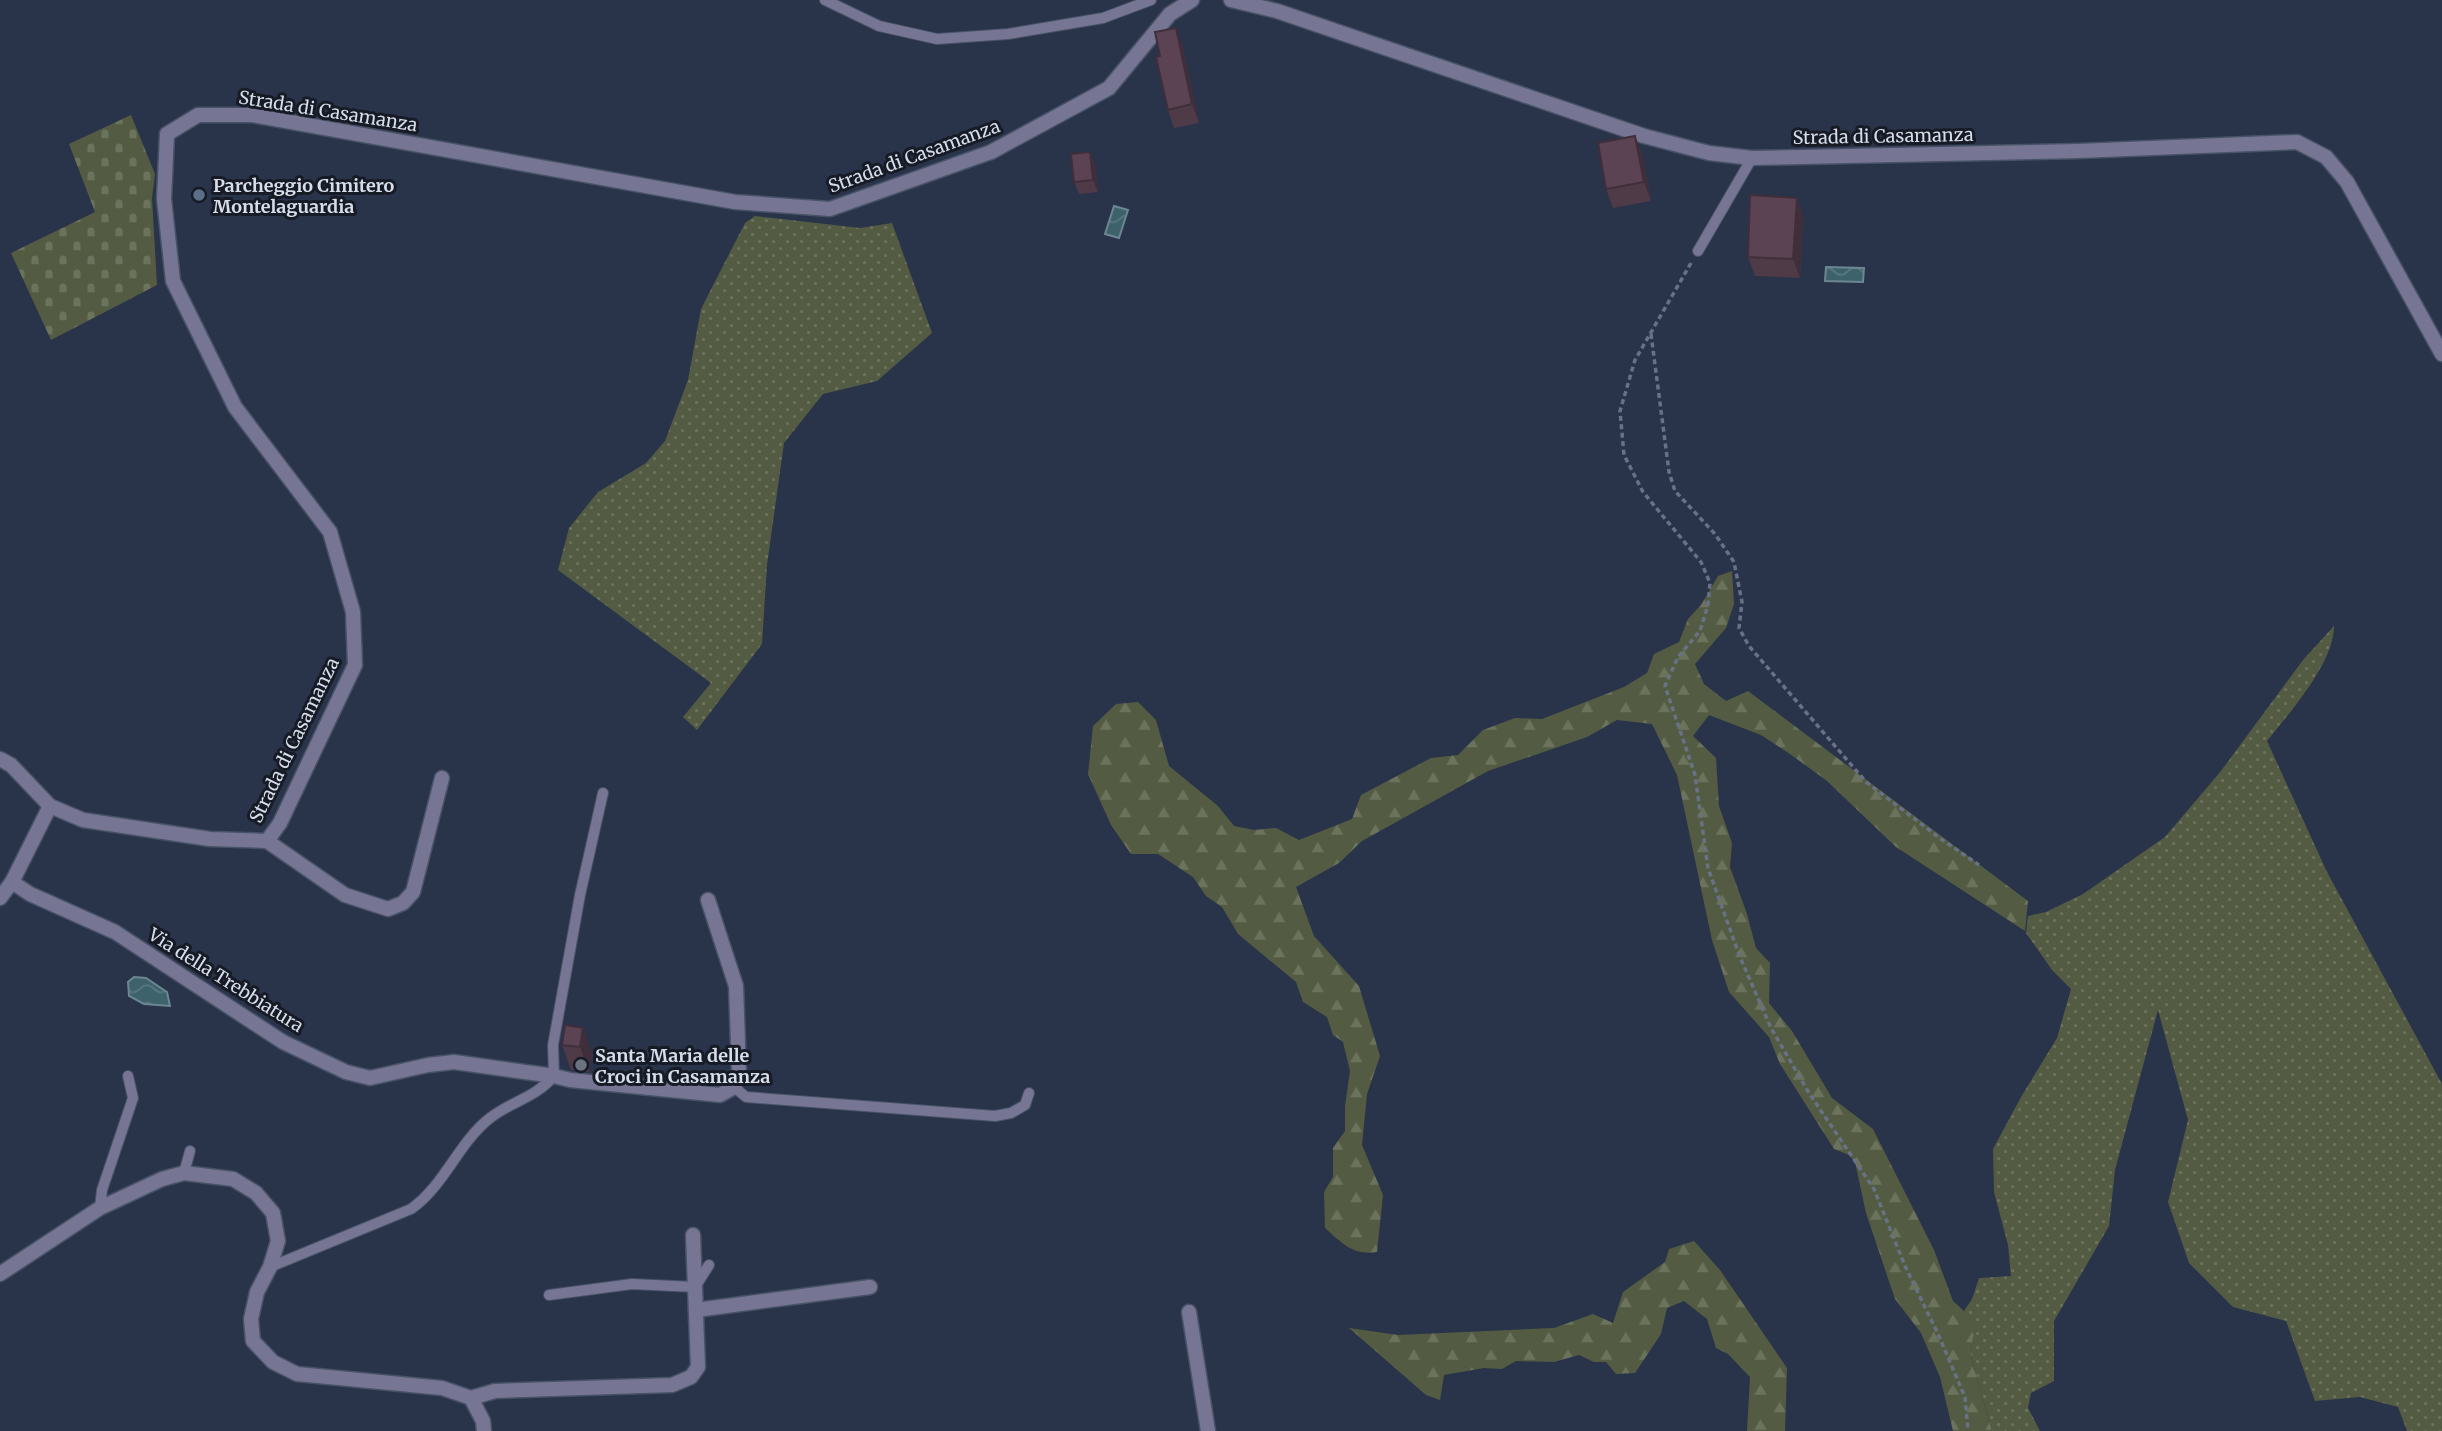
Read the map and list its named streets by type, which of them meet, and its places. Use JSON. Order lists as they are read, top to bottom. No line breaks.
{"streets":{"street":["Strada di Casamanza","Via della Trebbiatura"]},"places":["Parcheggio Cimitero Montelaguardia","Santa Maria delle Croci in Casamanza"]}
